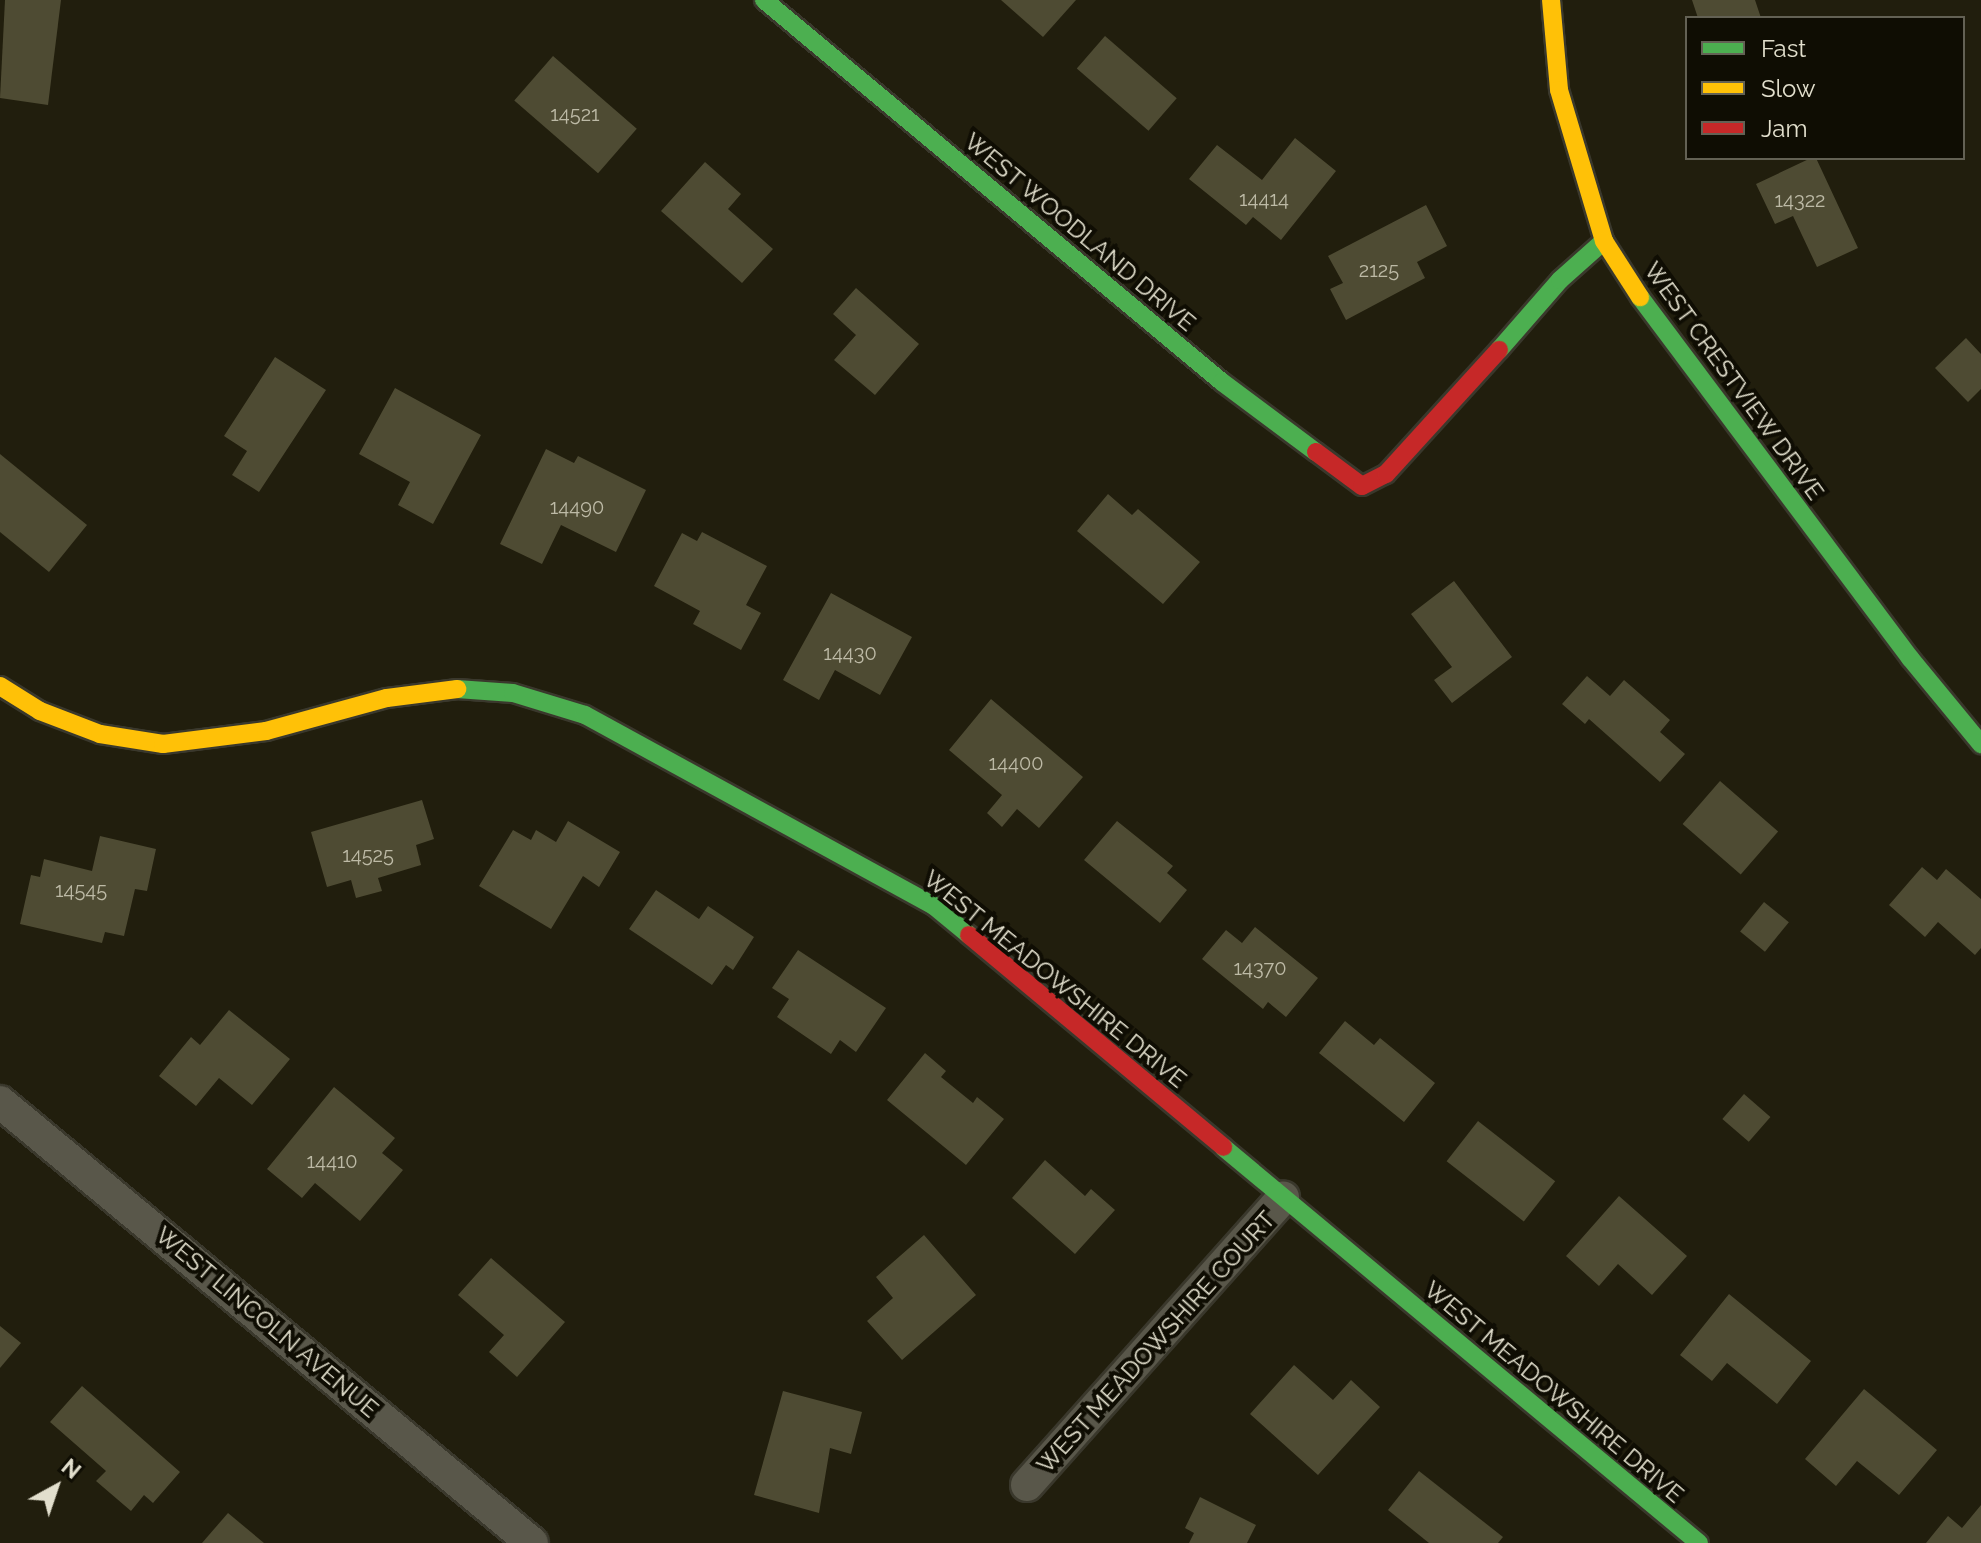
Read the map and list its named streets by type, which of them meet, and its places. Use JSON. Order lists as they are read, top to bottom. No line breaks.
{"streets":{"street":["WEST WOODLAND DRIVE","WEST CRESTVIEW DRIVE","WEST MEADOWSHIRE DRIVE","WEST LINCOLN AVENUE","WEST MEADOWSHIRE COURT"]},"crossings":[["WEST WOODLAND DRIVE","WEST CRESTVIEW DRIVE"],["WEST MEADOWSHIRE DRIVE","WEST MEADOWSHIRE COURT"]],"house_numbers":["14521","14414","14322","2125","14490","14430","14400","14525","14545","14370","14410"],"legend":["Fast","Slow","Jam"],"north":"top right"}
